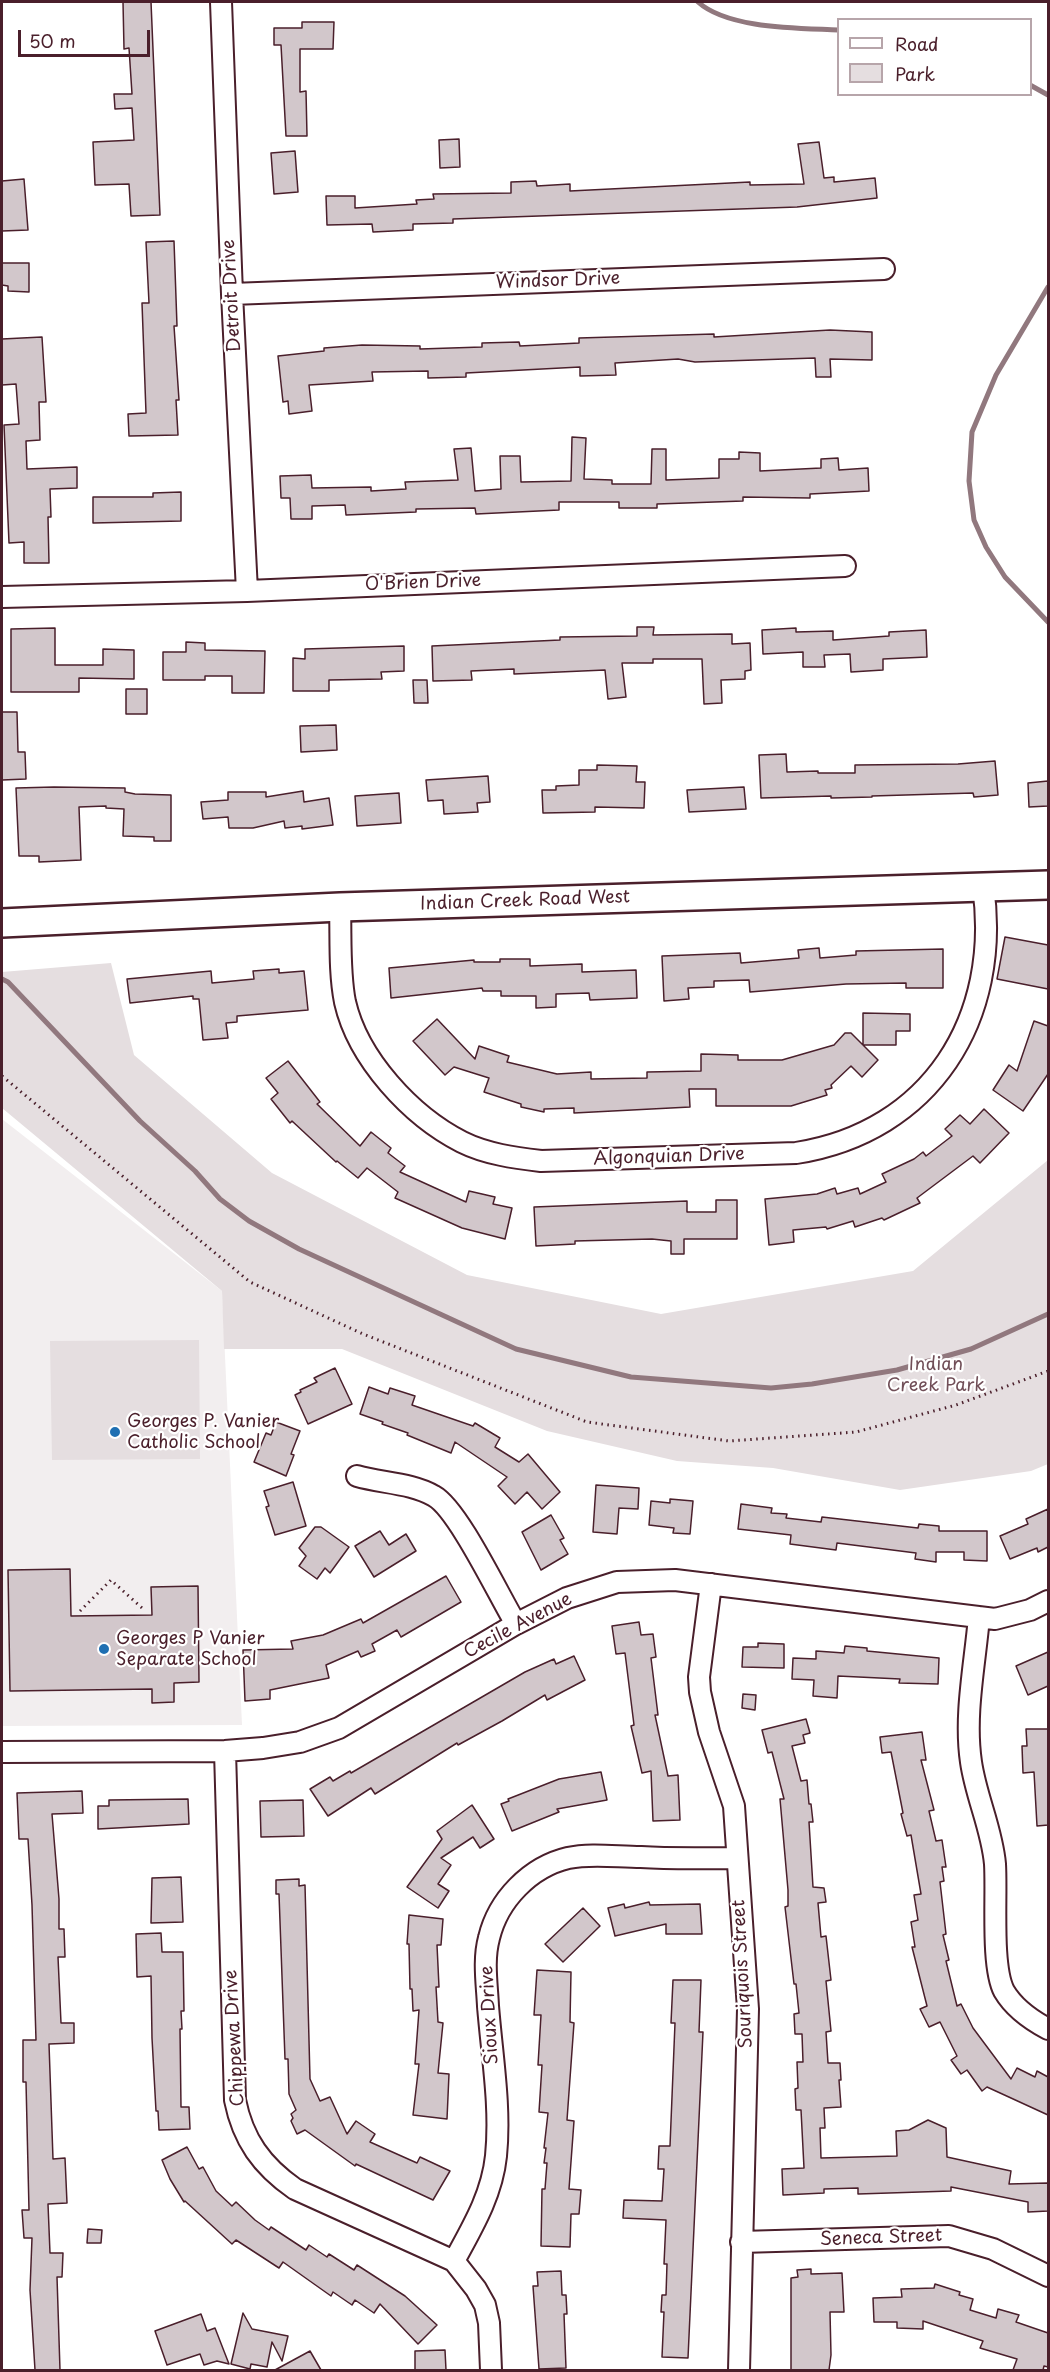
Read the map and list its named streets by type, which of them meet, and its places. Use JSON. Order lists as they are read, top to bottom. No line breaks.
{"streets":{"street":["Windsor Drive","Detroit Drive","O'Brien Drive","Indian Creek Road West","Algonquian Drive","Cecile Avenue","Souriquois Street","Sioux Drive","Chippewa Drive","Seneca Street"]},"crossings":[["Windsor Drive","Detroit Drive"],["Detroit Drive","O'Brien Drive"],["Indian Creek Road West","Algonquian Drive"],["Cecile Avenue","Souriquois Street"],["Cecile Avenue","Chippewa Drive"],["Souriquois Street","Sioux Drive"],["Souriquois Street","Seneca Street"],["Sioux Drive","Chippewa Drive"]],"parks":["Indian Creek Park"],"places":["Georges P. Vanier Catholic School","Georges P Vanier Separate School"],"legend":["Road","Park"],"scale_bar":"50 m"}
